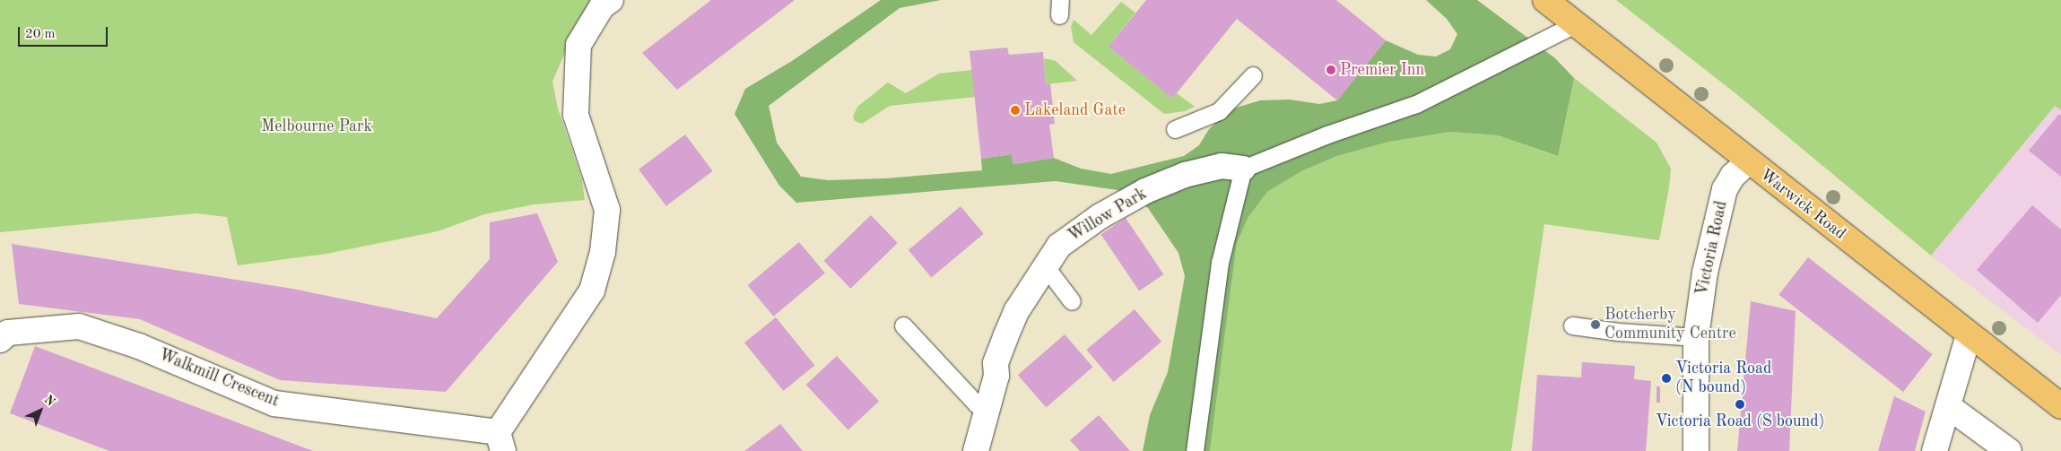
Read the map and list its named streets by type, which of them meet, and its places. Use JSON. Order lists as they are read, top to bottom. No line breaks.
{"streets":{"main road":["Warwick Road"],"street":["Willow Park","Victoria Road","Walkmill Crescent"]},"crossings":[["Warwick Road","Victoria Road"]],"parks":["Melbourne Park"],"places":["Premier Inn","Lakeland Gate","Botcherby Community Centre","Victoria Road (N bound)","Victoria Road (S bound)"],"scale_bar":"20 m","north":"top right"}
